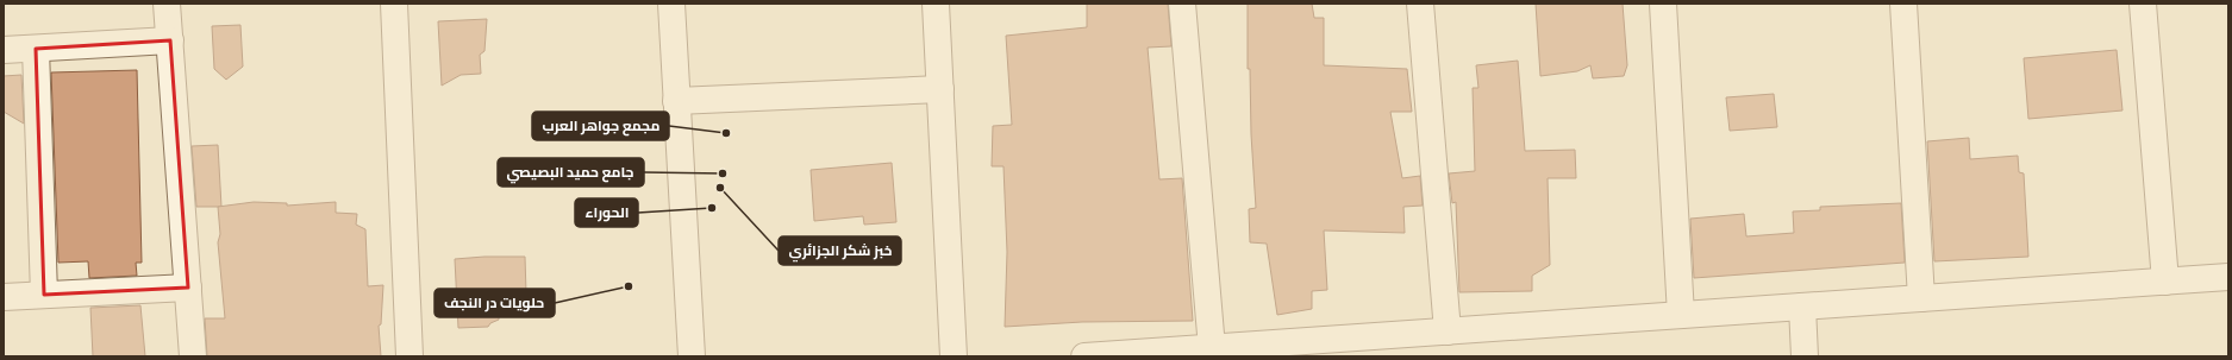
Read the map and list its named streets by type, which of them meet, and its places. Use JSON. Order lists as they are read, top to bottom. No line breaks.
{"places":["مجمع جواهر العرب","جامع حميد البصيصي","خبز شكر الجزائري","الحوراء","حلويات در النجف"]}
